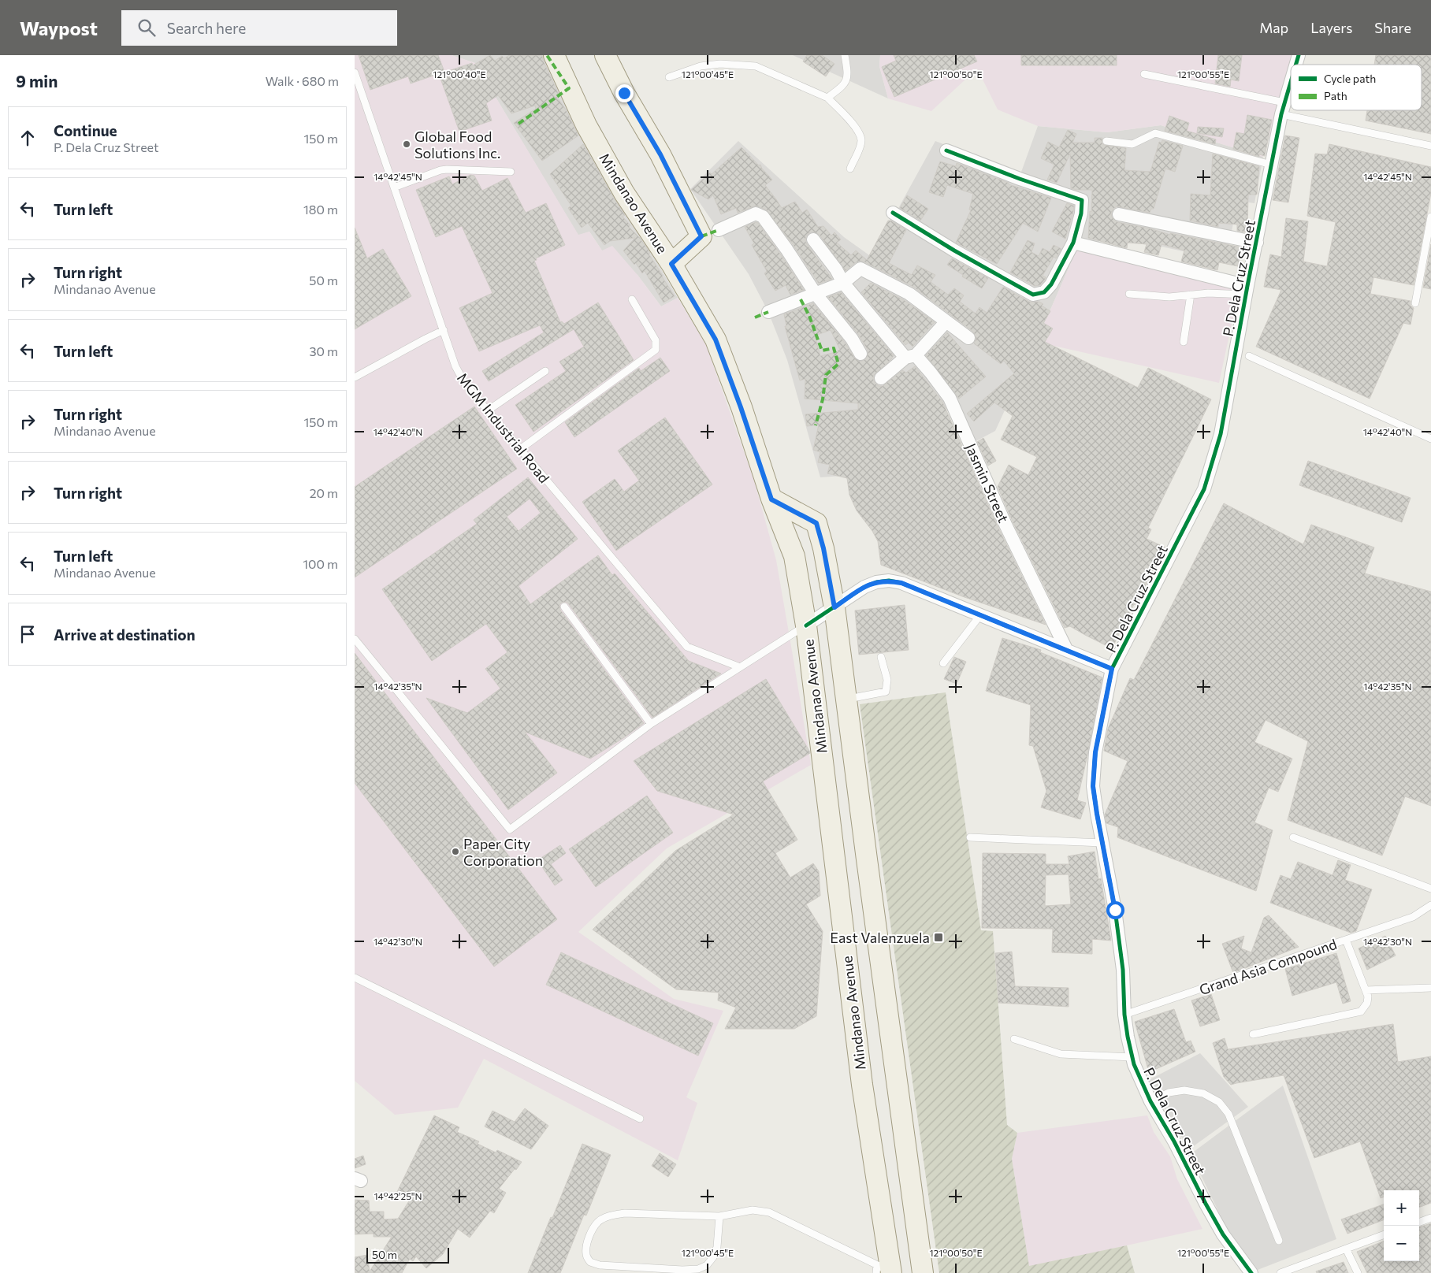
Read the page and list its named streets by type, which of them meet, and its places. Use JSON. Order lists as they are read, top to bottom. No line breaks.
{"streets":{"main road":["Mindanao Avenue"],"street":["P. Dela Cruz Street","Jasmin Street"],"lane":["MGM Industrial Road","Grand Asia Compound"]},"crossings":[["P. Dela Cruz Street","Grand Asia Compound"]],"places":{"other":["Global Food Solutions Inc.","Paper City Corporation"],"transit":["East Valenzuela"]},"legend":["Cycle path","Path"],"scale_bar":"50 m","page":{"header":"Waypost","search":"Search here","nav":["Map","Layers","Share"],"heading":["9 min","Walk · 680 m"],"list":[["Continue","P. Dela Cruz Street","150 m"],["Turn left","180 m"],["Turn right","Mindanao Avenue","50 m"],["Turn left","30 m"],["Turn right","Mindanao Avenue","150 m"],["Turn right","20 m"],["Turn left","Mindanao Avenue","100 m"],"Arrive at destination"],"map_buttons":["+","−"],"scale":"50 m"},"coordinates":["121°00'40\"E","121°00'45\"E","121°00'50\"E","121°00'55\"E","14°42'45\"N","14°42'40\"N","14°42'35\"N","14°42'30\"N","14°42'25\"N"]}
